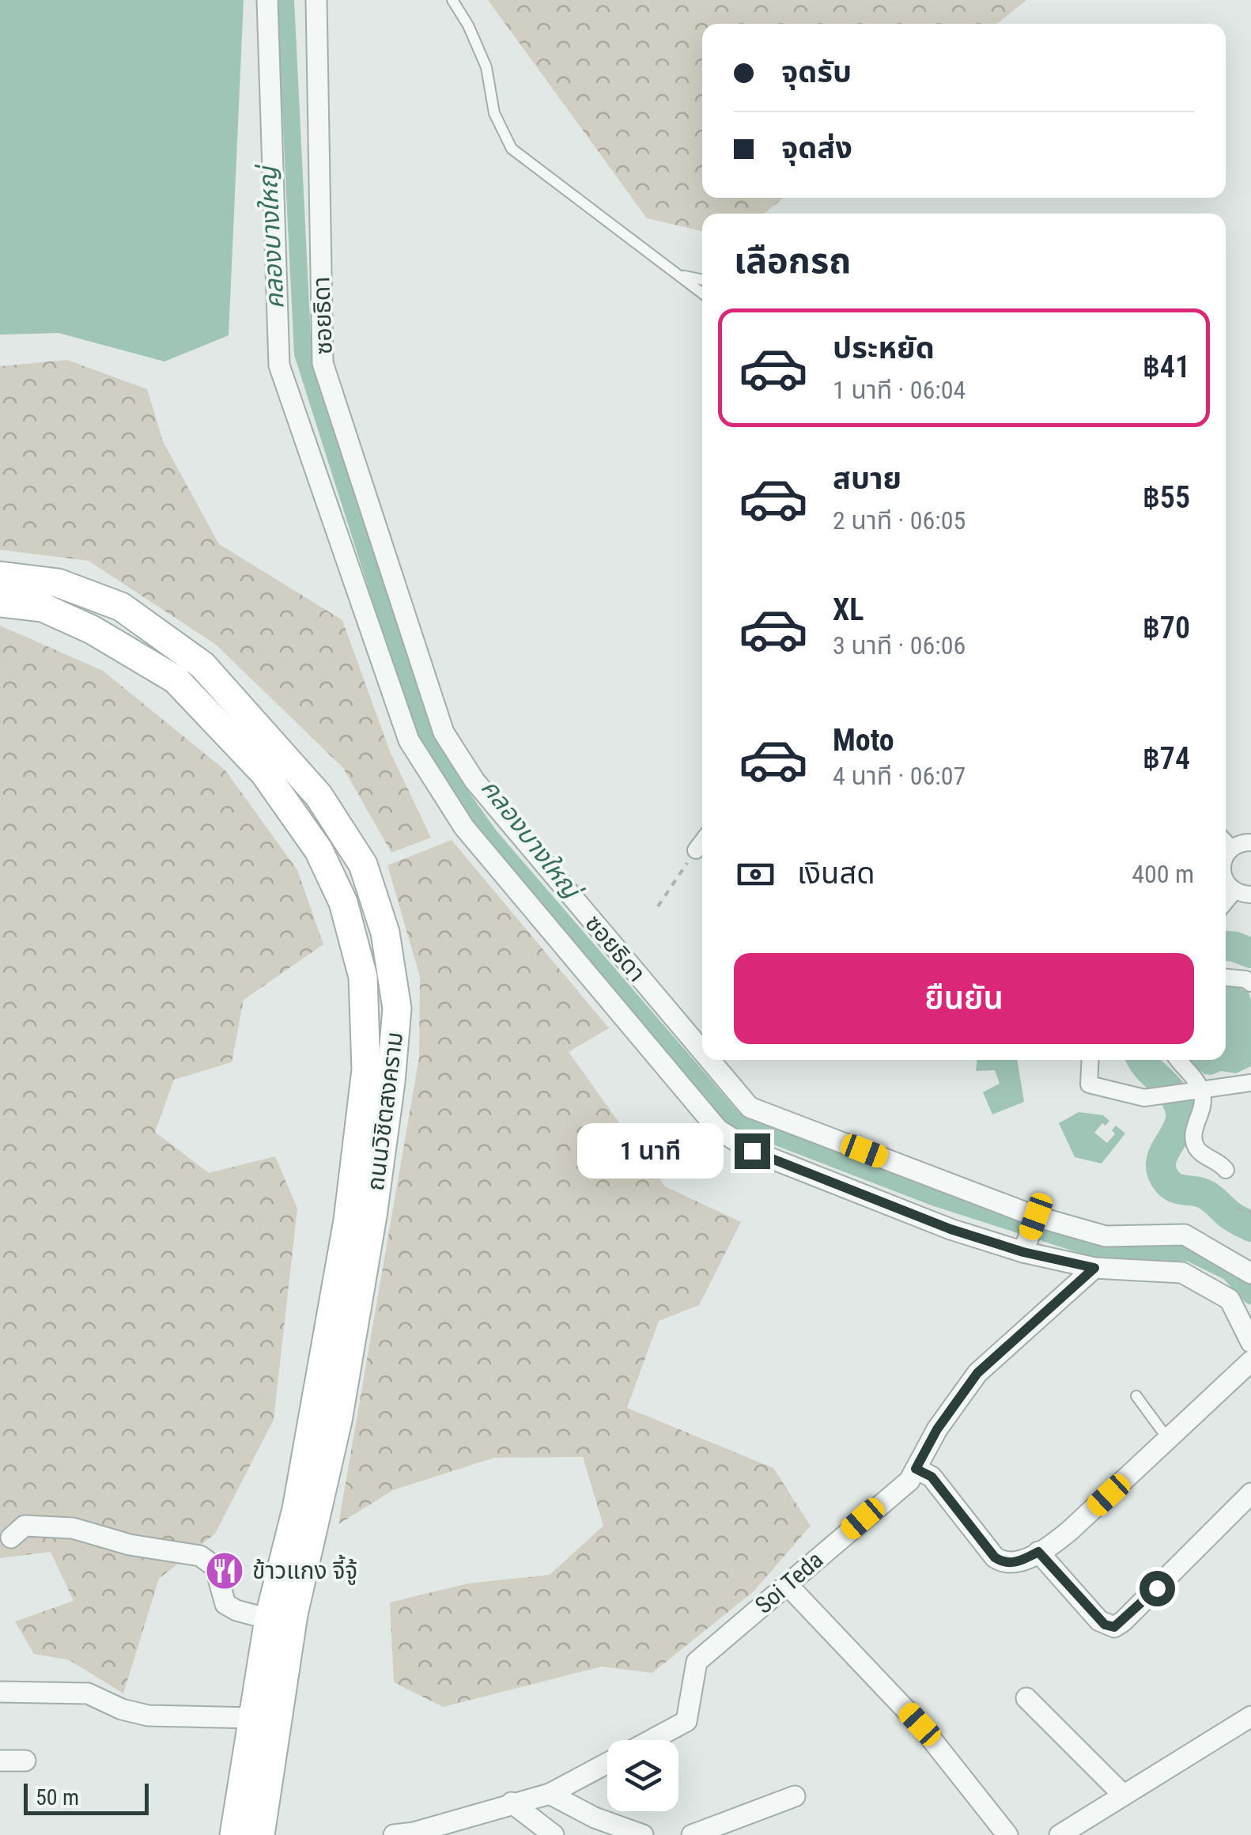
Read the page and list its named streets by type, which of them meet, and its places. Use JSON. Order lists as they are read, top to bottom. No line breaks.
{"streets":{"main road":["ถนนวิชิตสงคราม"],"street":["ซอยธิดา","Soi Teda"]},"water":["คลองบางใหญ่"],"places":{"restaurant":["ข้าวแกง จี้จู้"]},"scale_bar":"50 m","page":{"banner":["จุดรับ","จุดส่ง"],"heading":"เลือกรถ","list":[{"name":"ประหยัด","note":"1 นาที · 06:04","value":"฿41"},{"name":"สบาย","note":"2 นาที · 06:05","value":"฿55"},{"name":"XL","note":"3 นาที · 06:06","value":"฿70"},{"name":"Moto","note":"4 นาที · 06:07","value":"฿74"}],"pay":["เงินสด","400 m"],"buttons":"ยืนยัน","bubble":"1 นาที","scale":"50 m"}}
